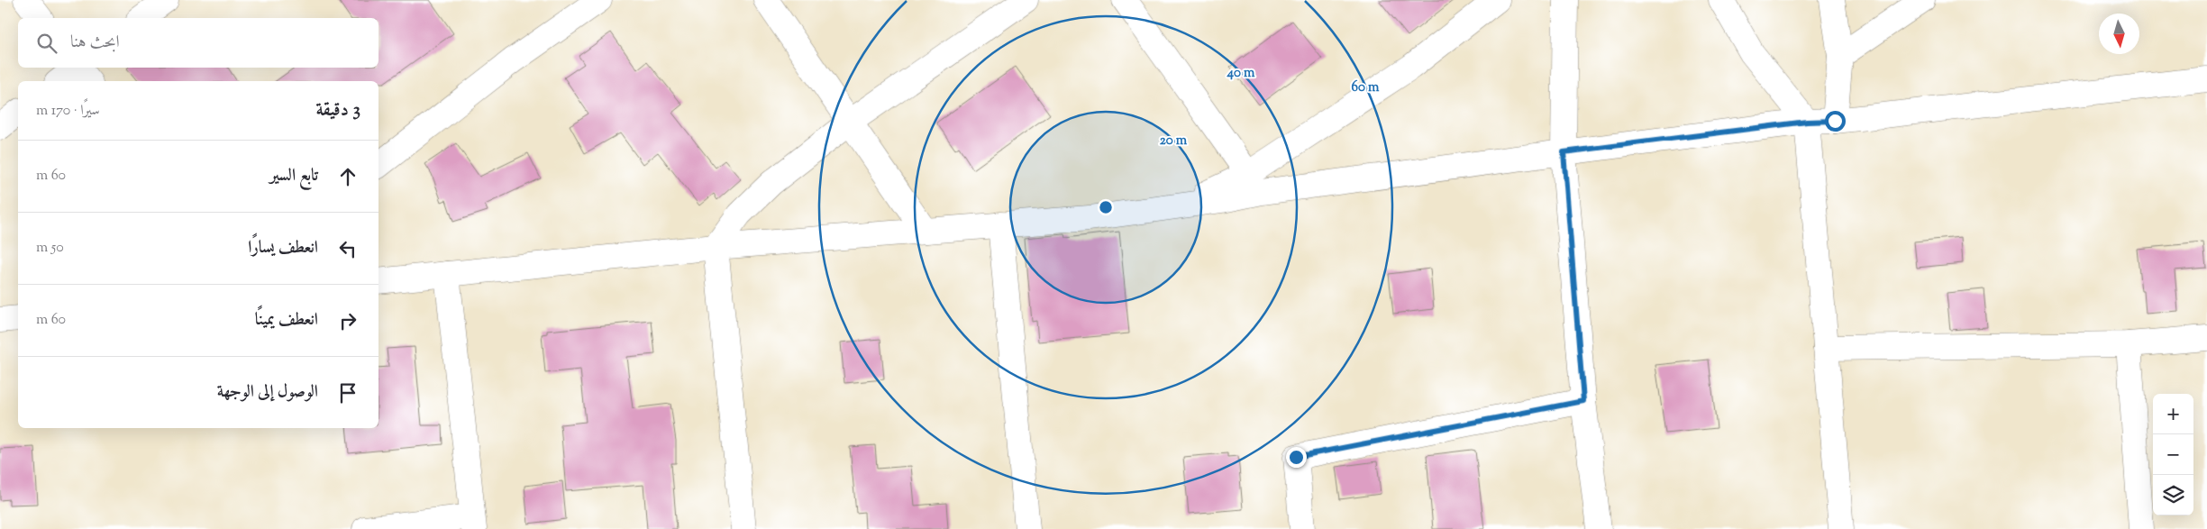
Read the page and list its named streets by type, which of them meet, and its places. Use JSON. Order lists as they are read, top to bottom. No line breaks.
{"north":"bottom","page":{"search":"ابحث هنا","heading":["3 دقيقة","سيرًا · 170 m"],"list":[["تابع السير","60 m"],["انعطف يسارًا","50 m"],["انعطف يمينًا","60 m"],"الوصول إلى الوجهة"],"map_buttons":["+","−"]},"rings":["40 m","60 m","20 m"]}
